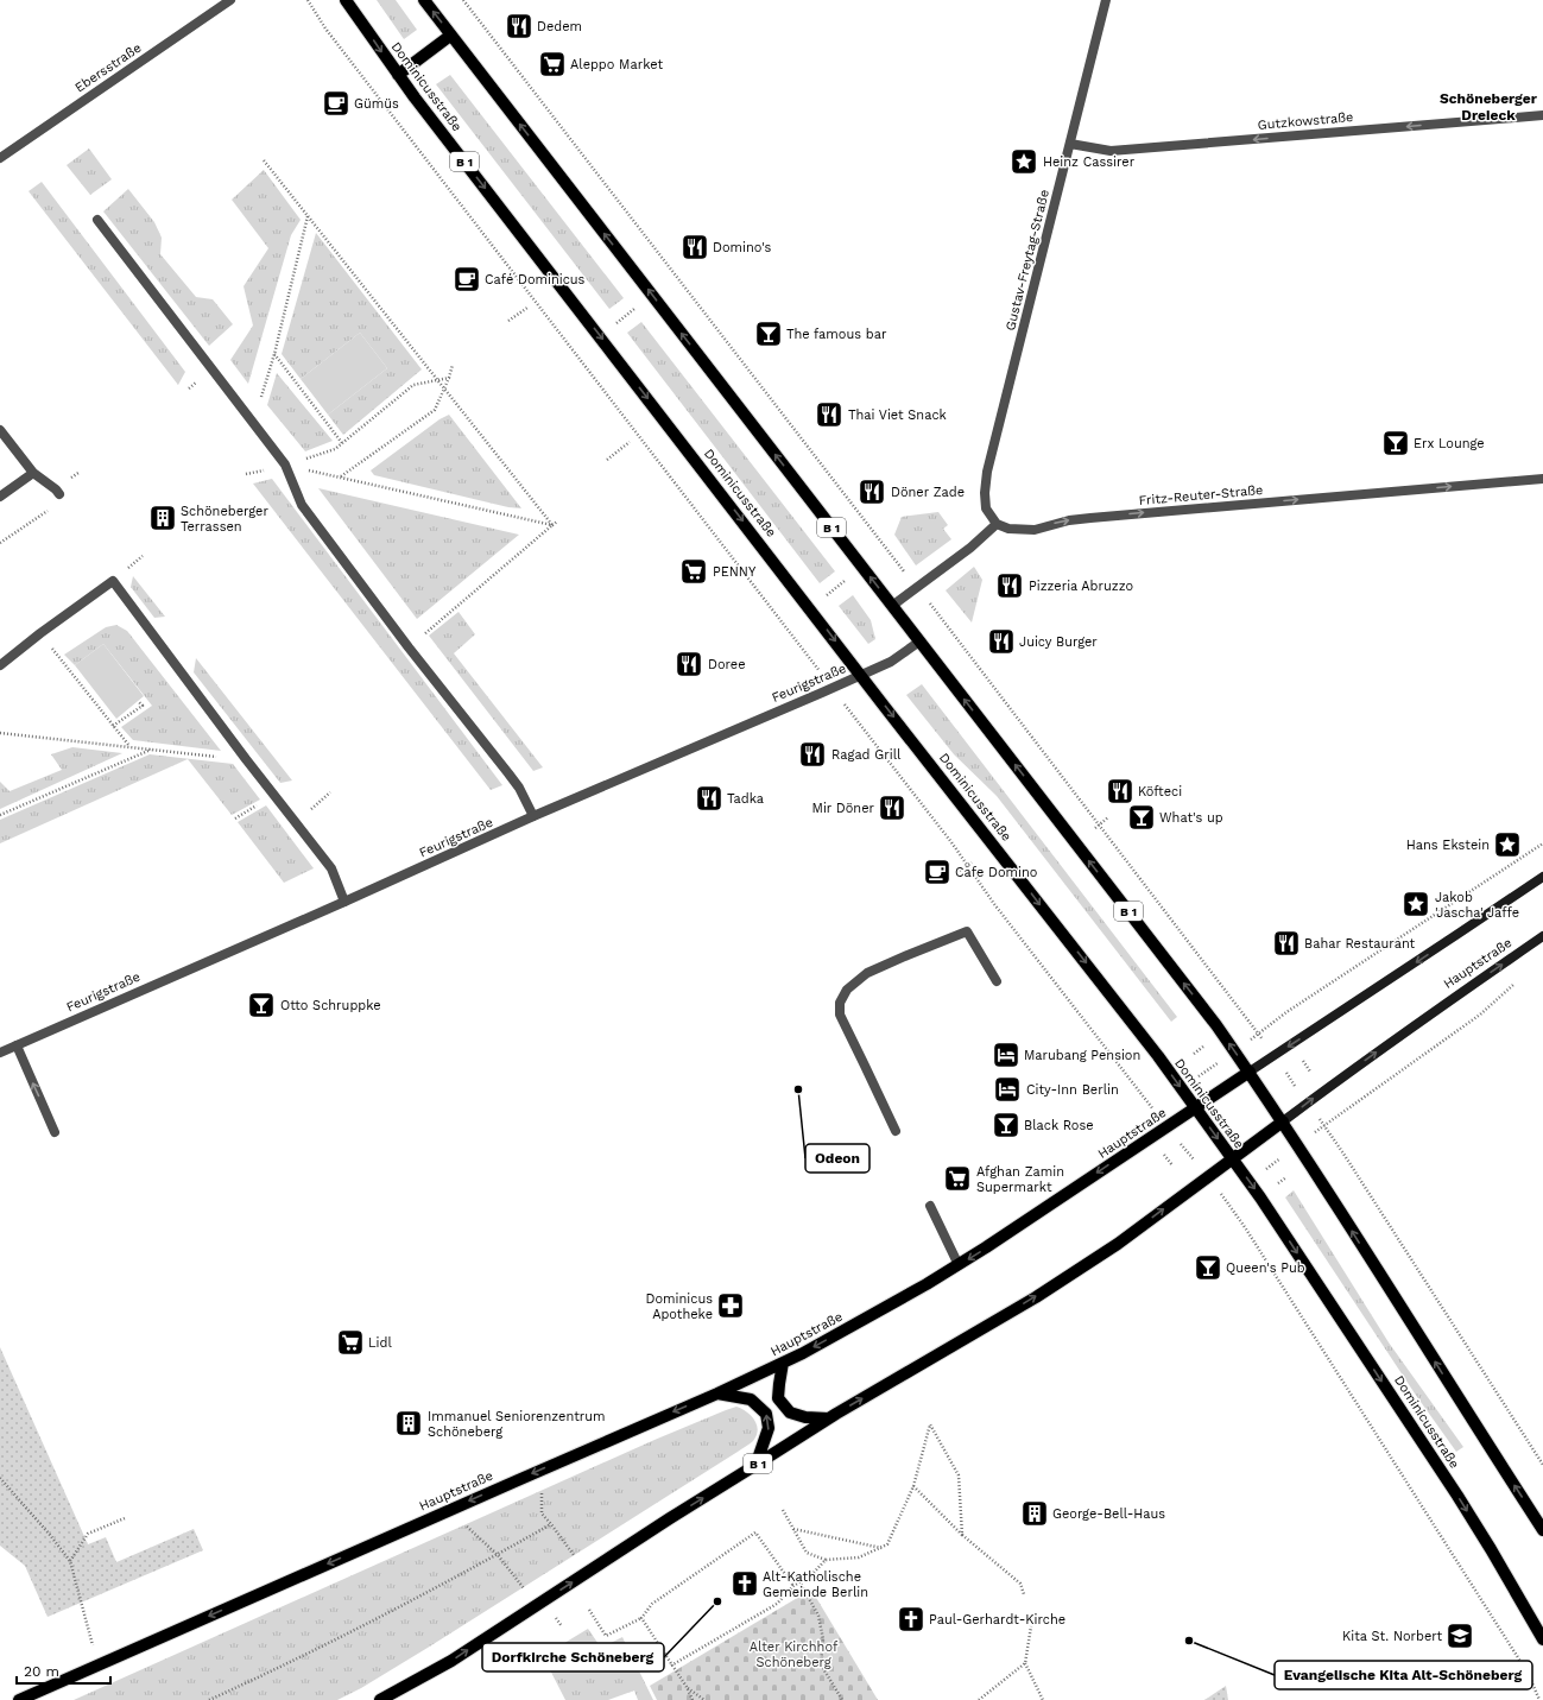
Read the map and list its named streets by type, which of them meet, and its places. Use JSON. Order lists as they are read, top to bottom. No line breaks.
{"streets":{"main road":["Dominicusstraße","B 1","Hauptstraße"],"street":["Ebersstraße","Gutzkowstraße","Gustav-Freytag-Straße","Fritz-Reuter-Straße","Feurigstraße"]},"crossings":[["Dominicusstraße","Feurigstraße"],["Dominicusstraße","Hauptstraße"],["Gutzkowstraße","Gustav-Freytag-Straße"],["B 1","Feurigstraße"],["B 1","Hauptstraße"],["Gustav-Freytag-Straße","Fritz-Reuter-Straße"]],"one_way":["Gutzkowstraße","Fritz-Reuter-Straße"],"districts":["Schöneberger Dreieck"],"parks":["Alter Kirchhof Schöneberg"],"places":{"restaurant":["Dedem","Domino's","Thai Viet Snack","Döner Zade","Pizzeria Abruzzo","Juicy Burger","Doree","Ragad Grill","Köfteci","Tadka","Mir Döner","Bahar Restaurant"],"supermarket":["Aleppo Market","PENNY","Afghan Zamin Supermarkt","Lidl"],"cafe":["Gümüs","Café Dominicus","Cafe Domino"],"place":["Heinz Cassirer","Hans Ekstein","Jakob 'Jascha' Jaffe"],"bar":["The famous bar","Erx Lounge","What's up","Otto Schruppke","Black Rose","Queen's Pub"],"building":["Schöneberger Terrassen","Immanuel Seniorenzentrum Schöneberg","George-Bell-Haus"],"hotel":["Marubang Pension","City-Inn Berlin"],"other":["Odeon","Dorfkirche Schöneberg","Evangelische Kita Alt-Schöneberg"],"pharmacy":["Dominicus Apotheke"],"church":["Alt-Katholische Gemeinde Berlin","Paul-Gerhardt-Kirche"],"school or university":["Kita St. Norbert"]},"scale_bar":"20 m"}
